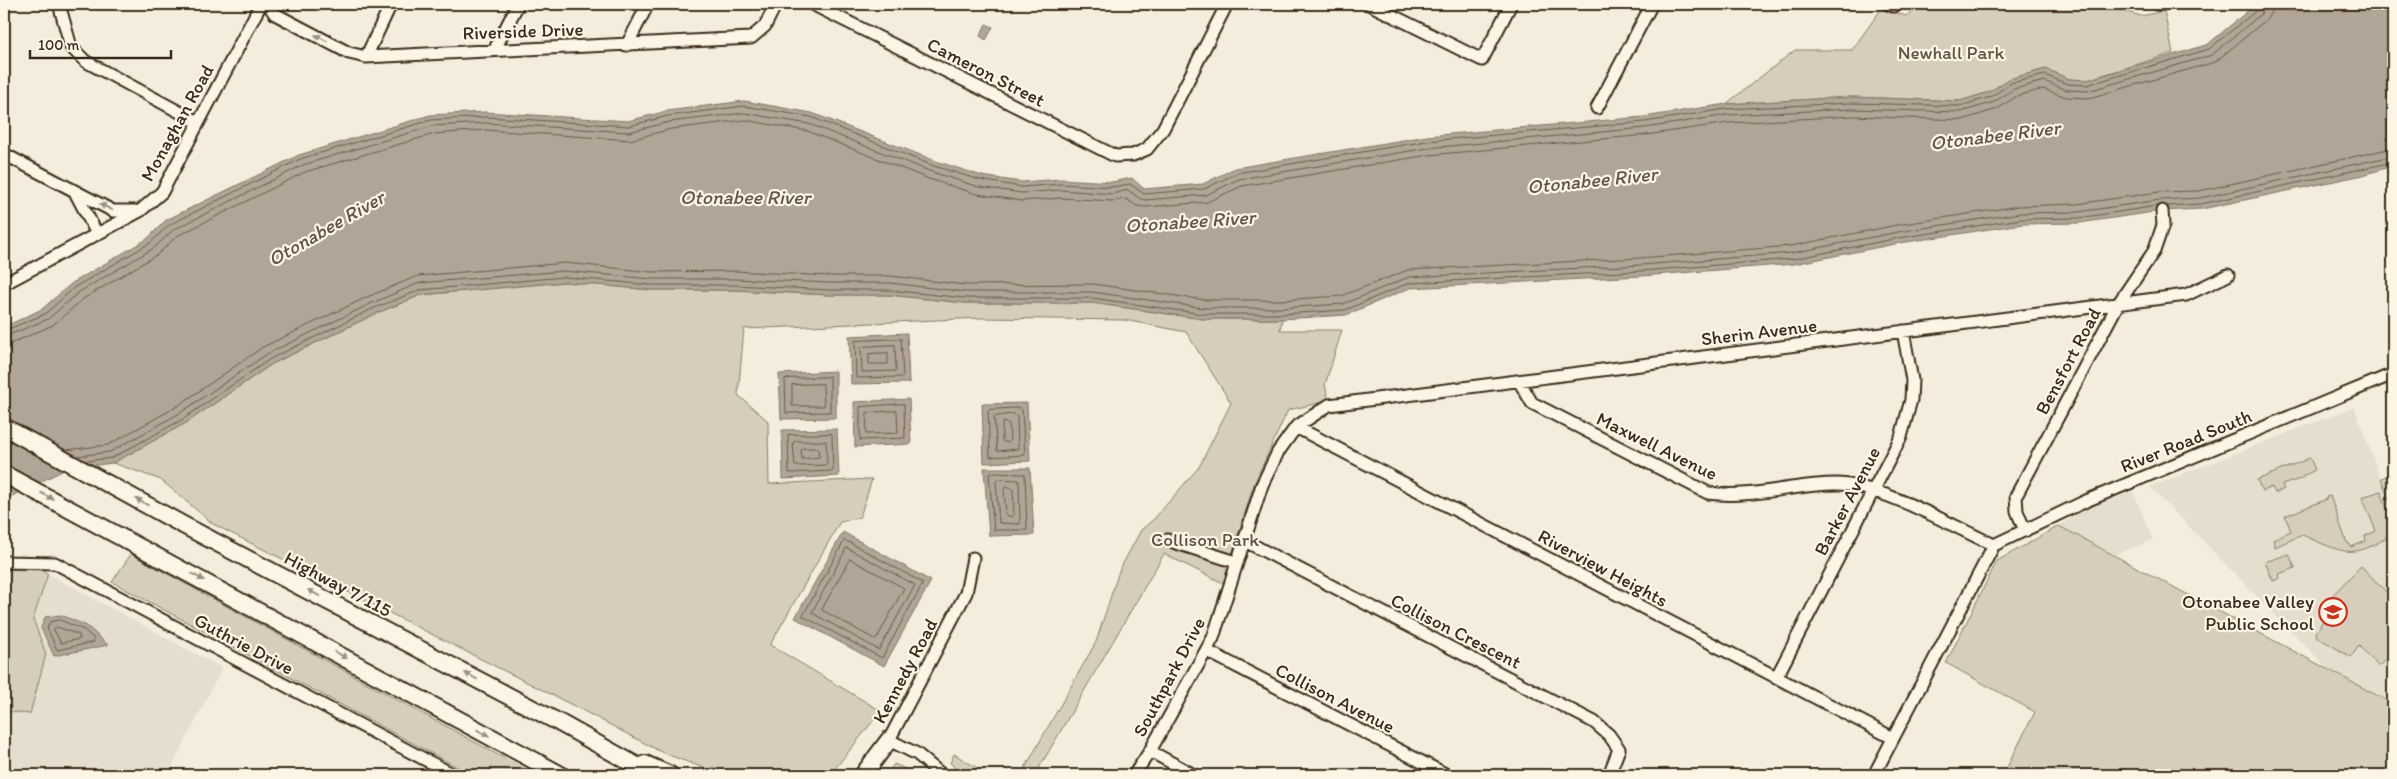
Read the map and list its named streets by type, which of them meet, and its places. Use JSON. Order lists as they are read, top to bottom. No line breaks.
{"streets":{"highway":["Highway 7/115"],"street":["Riverside Drive","Cameron Street","Monaghan Road","Sherin Avenue","Bensfort Road","River Road South","Maxwell Avenue","Barker Avenue","Riverview Heights","Collison Crescent","Guthrie Drive","Kennedy Road","Southpark Drive","Collison Avenue"]},"crossings":[["Sherin Avenue","Bensfort Road"],["Sherin Avenue","Maxwell Avenue"],["Sherin Avenue","Barker Avenue"],["Sherin Avenue","Riverview Heights"],["Sherin Avenue","Southpark Drive"],["Bensfort Road","River Road South"],["River Road South","Maxwell Avenue"],["Maxwell Avenue","Barker Avenue"],["Barker Avenue","Riverview Heights"],["Riverview Heights","Southpark Drive"],["Collison Crescent","Southpark Drive"],["Southpark Drive","Collison Avenue"]],"water":["Otonabee River"],"parks":["Newhall Park","Collison Park"],"places":{"school or university":["Otonabee Valley Public School"]},"scale_bar":"100 m"}
